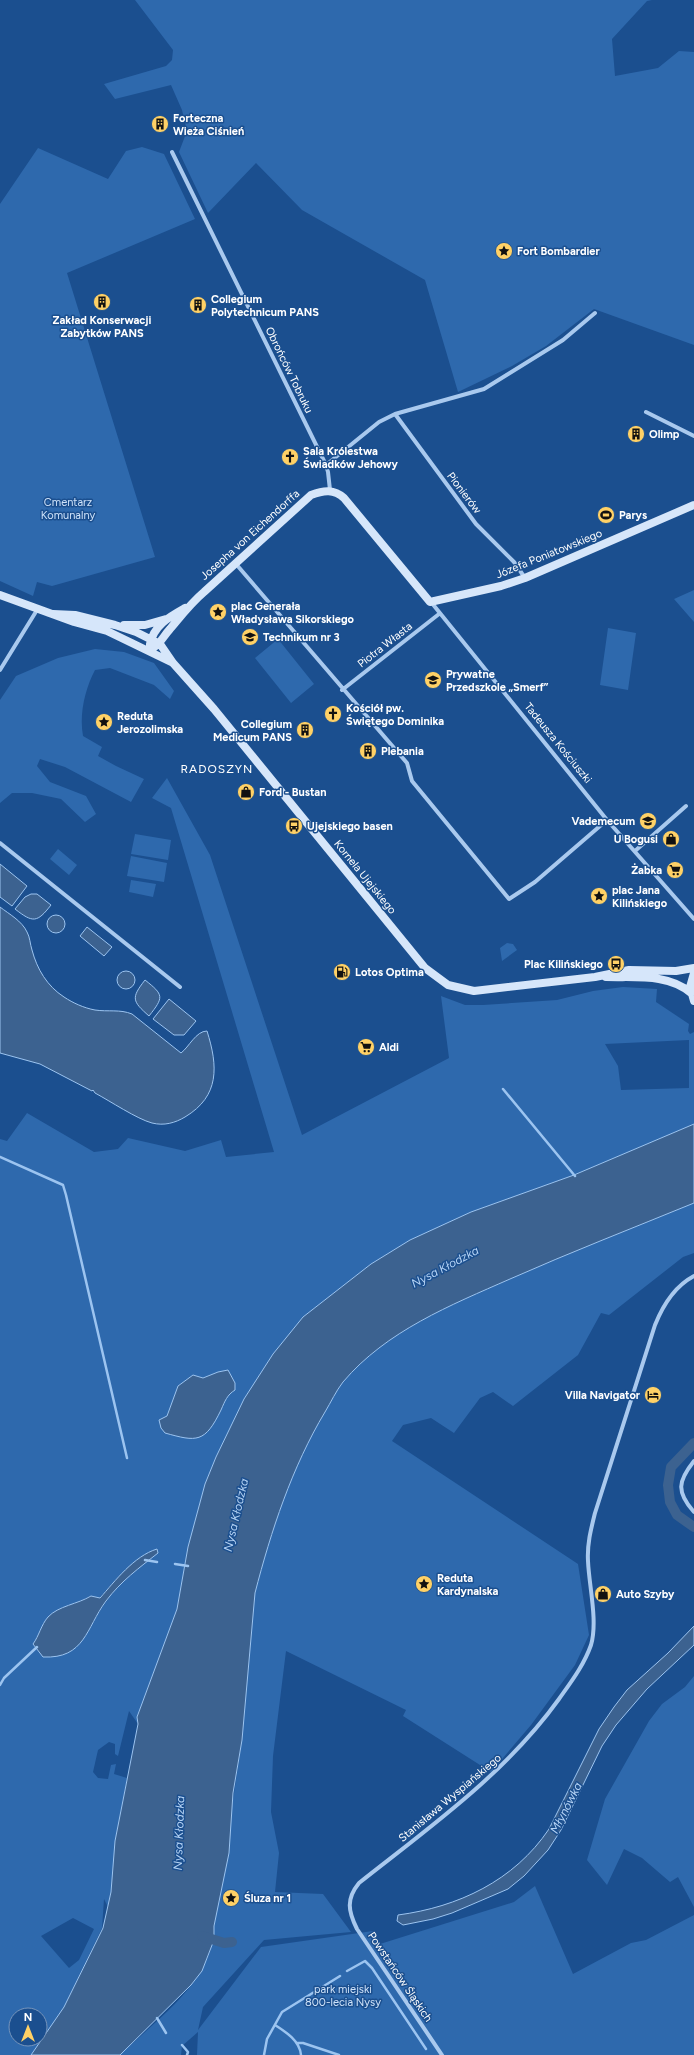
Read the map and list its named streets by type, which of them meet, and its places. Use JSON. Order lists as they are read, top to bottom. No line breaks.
{"streets":{"main road":["Josepha von Eichendorffa","Józefa Poniatowskiego","Tadeusza Kościuszki","Kornela Ujejskiego"],"street":["Obrońców Tobruku","Pionierów","Piotra Własta","Stanisława Wyspiańskiego","Powstańców Śląskich"]},"crossings":[["Obrońców Tobruku","Josepha von Eichendorffa"],["Obrońców Tobruku","Tadeusza Kościuszki"],["Pionierów","Józefa Poniatowskiego"],["Josepha von Eichendorffa","Tadeusza Kościuszki"],["Josepha von Eichendorffa","Kornela Ujejskiego"],["Józefa Poniatowskiego","Tadeusza Kościuszki"],["Piotra Własta","Tadeusza Kościuszki"],["Stanisława Wyspiańskiego","Powstańców Śląskich"]],"districts":["RADOSZYN"],"water":["Nysa Kłodzka","Młynówka"],"parks":["Cmentarz Komunalny","park miejski 800-lecia Nysy"],"places":{"building":["Forteczna Wieża Ciśnień","Zakład Konserwacji Zabytków PANS","Collegium Polytechnicum PANS","Olimp","Collegium Medicum PANS","Plebania"],"place":["Fort Bombardier","plac Generała Władysława Sikorskiego","Reduta Jerozolimska","plac Jana Kilińskiego","Reduta Kardynalska","Śluza nr 1"],"church":["Sala Królestwa Świadków Jehowy","Kościół pw. Świętego Dominika"],"sports":["Parys"],"school or university":["Technikum nr 3","Prywatne Przedszkole „Smerf”","Vademecum"],"shop":["Ford - Bustan","U Bogusi","Auto Szyby"],"bus stop":["Ujejskiego basen","Plac Kilińskiego"],"supermarket":["Żabka","Aldi"],"fuel station":["Lotos Optima"],"hotel":["Villa Navigator"]},"north":"top"}
